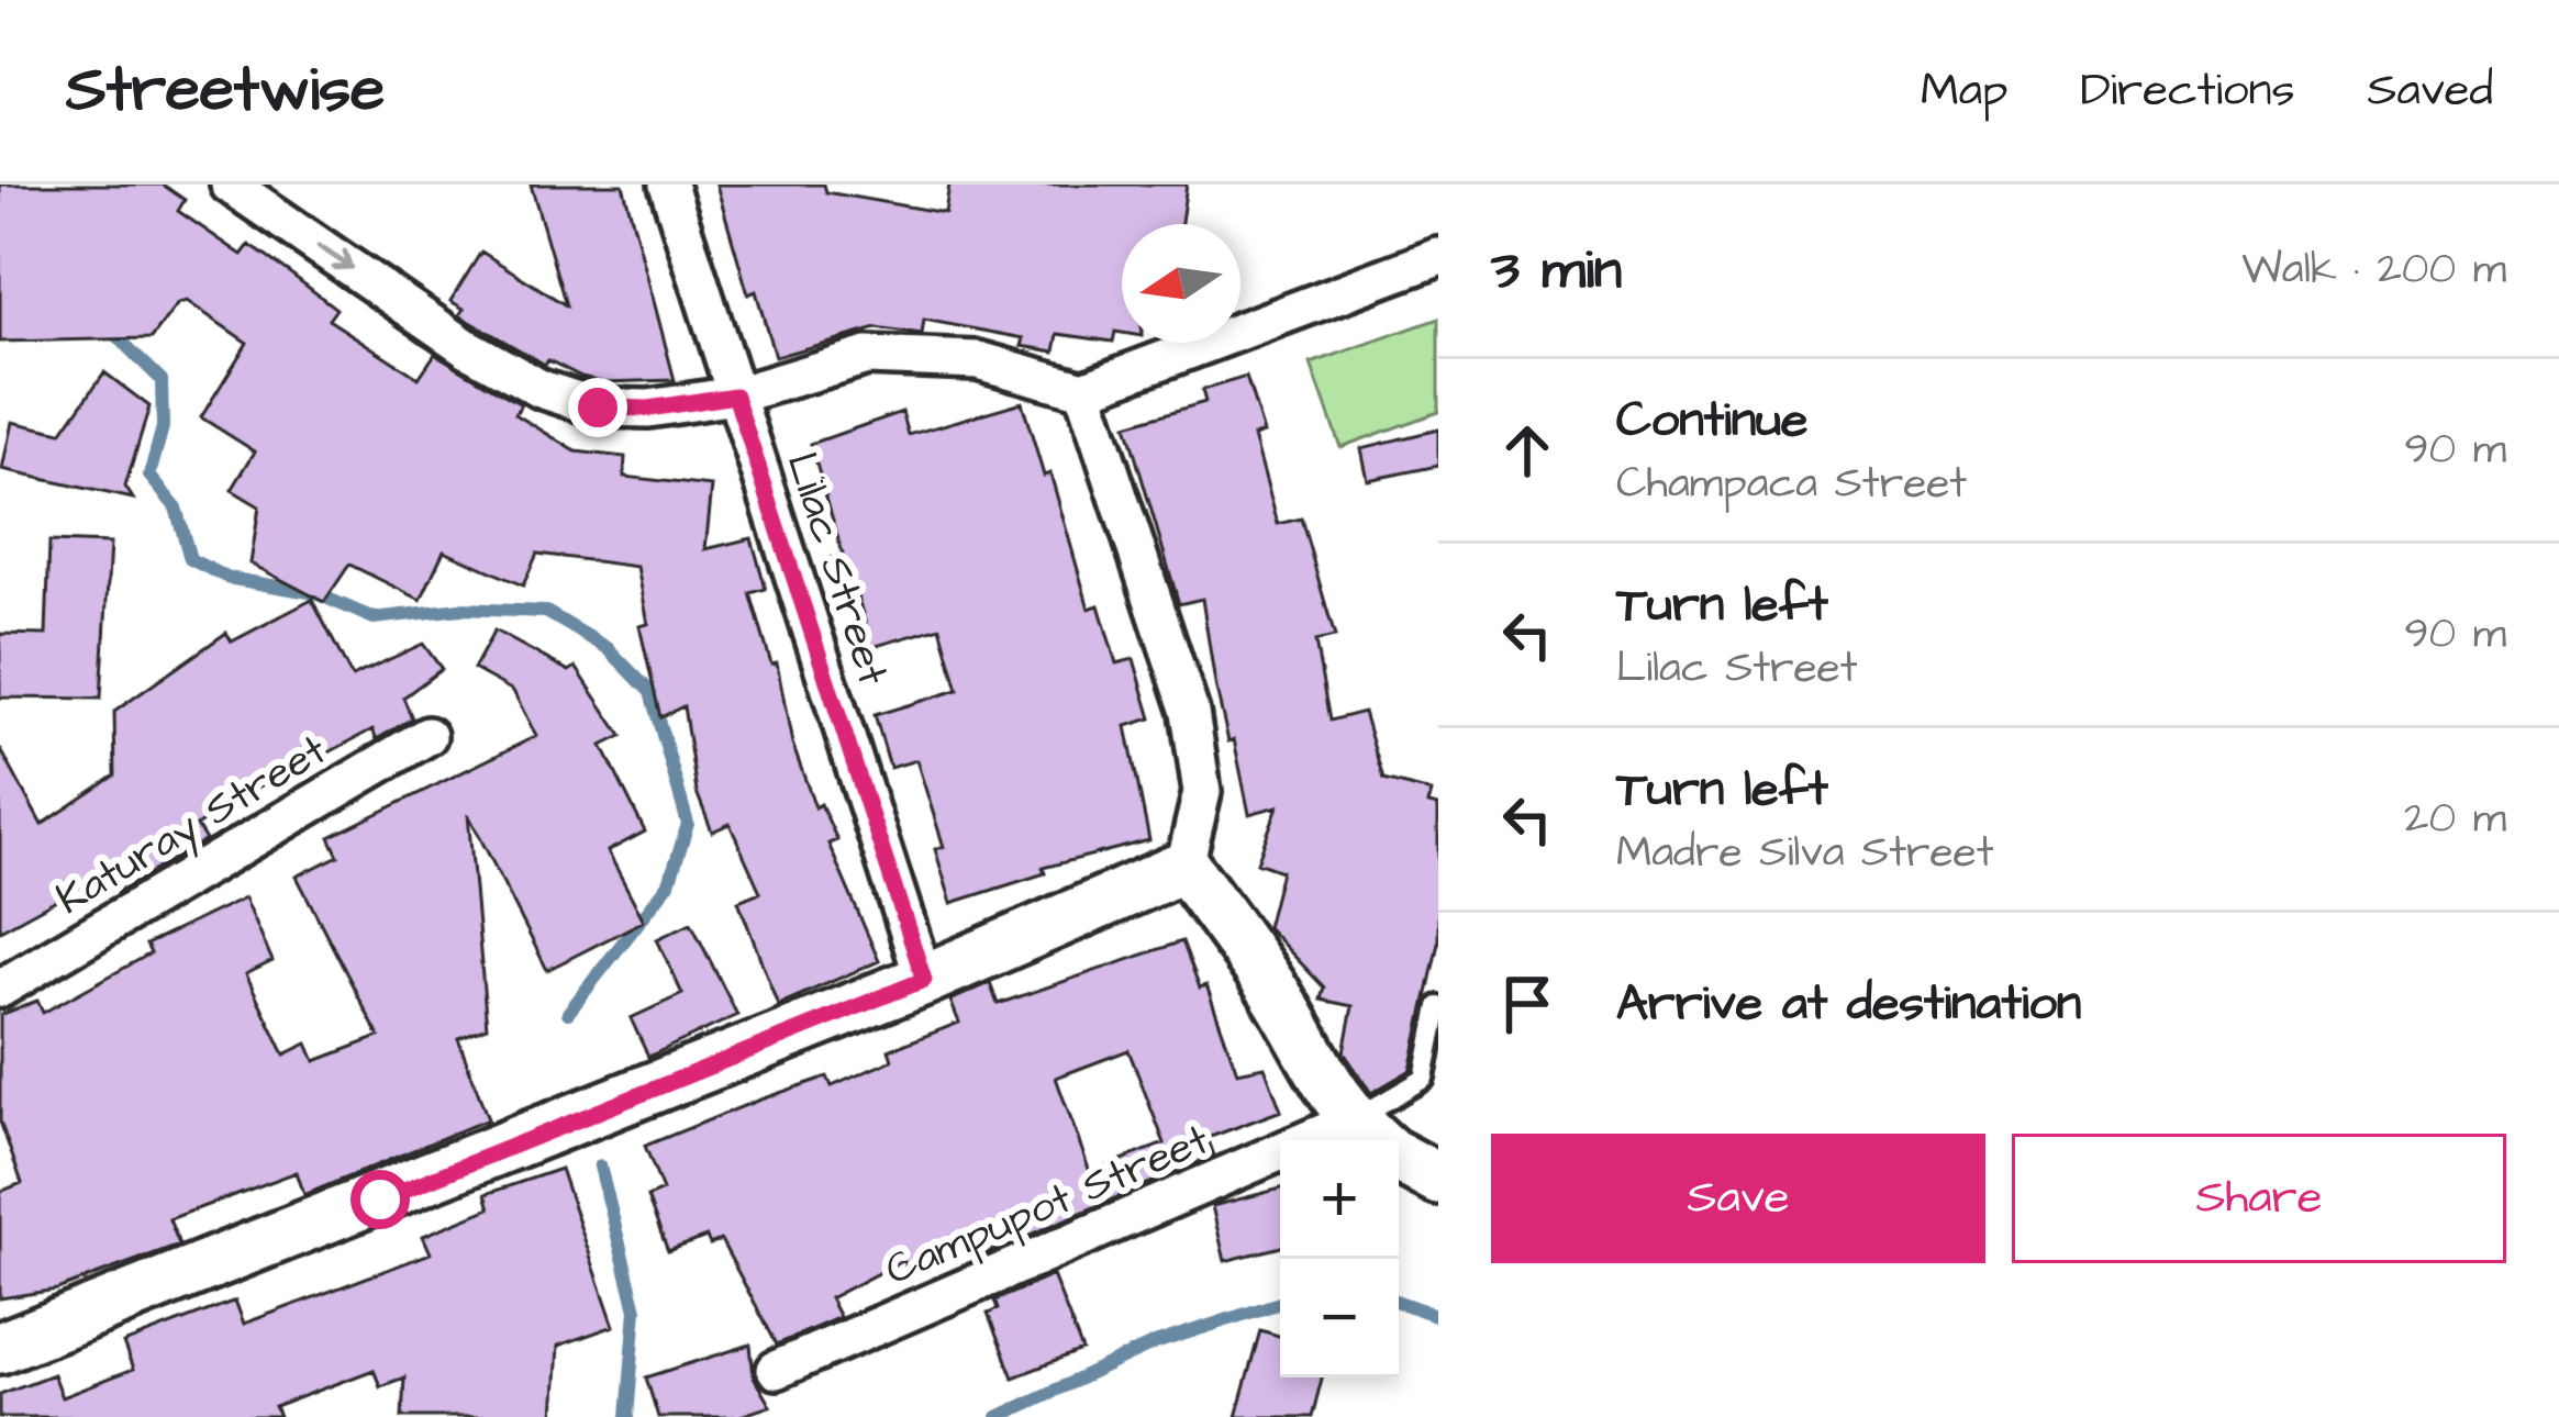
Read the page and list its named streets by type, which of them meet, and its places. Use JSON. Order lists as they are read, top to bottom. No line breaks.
{"streets":{"street":["Lilac Street","Katuray Street","Campupot Street"]},"north":"left","page":{"header":"Streetwise","nav":["Map","Directions","Saved"],"heading":["3 min","Walk · 200 m"],"list":[["Continue","Champaca Street","90 m"],["Turn left","Lilac Street","90 m"],["Turn left","Madre Silva Street","20 m"],"Arrive at destination"],"buttons":["Save","Share"],"map_buttons":["+","−"]}}
